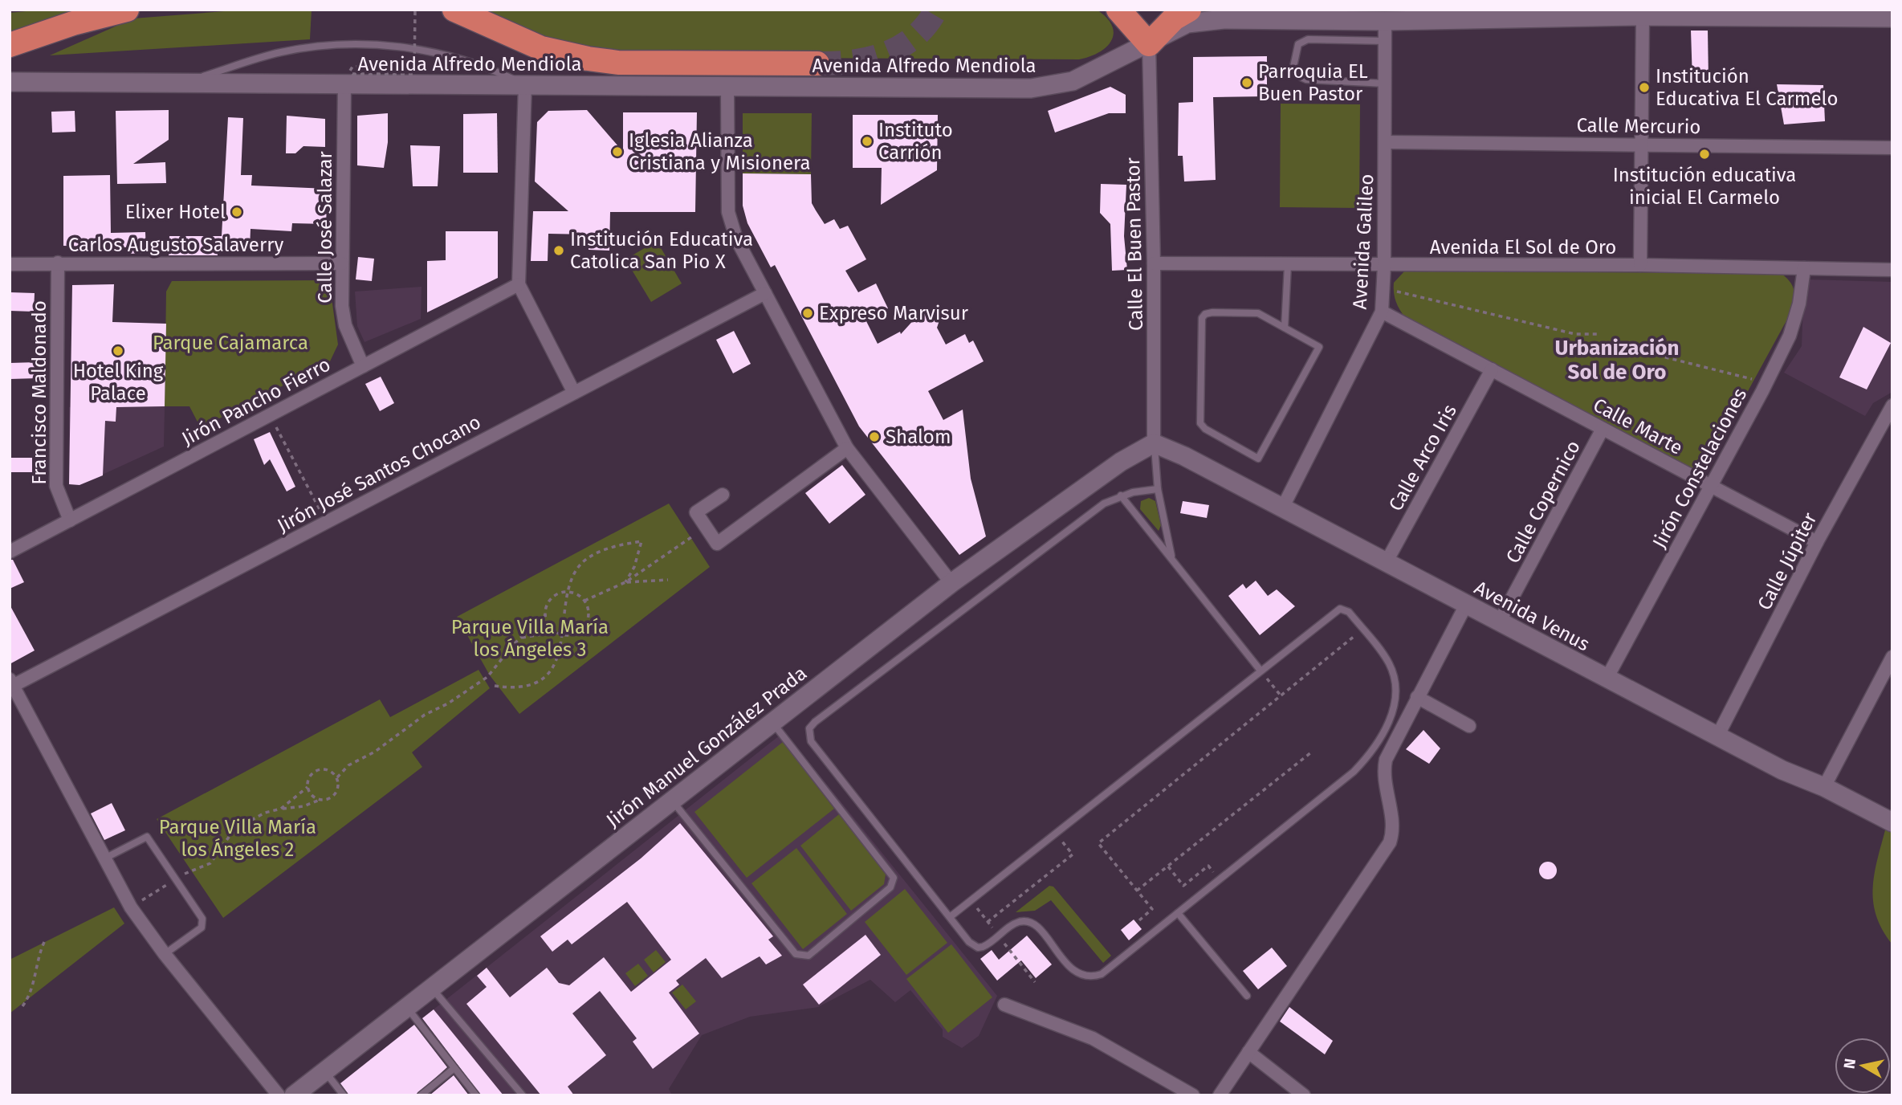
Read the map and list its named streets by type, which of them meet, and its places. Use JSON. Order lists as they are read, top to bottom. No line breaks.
{"streets":{"street":["Avenida Alfredo Mendiola","Calle Mercurio","Calle José Salazar","Avenida Galileo","Calle El Buen Pastor","Carlos Augusto Salaverry","Avenida El Sol de Oro","Francisco Maldonado","Jirón Pancho Fierro","Calle Marte","Calle Arco Iris","Jirón Constelaciones","Jirón José Santos Chocano","Calle Copernico","Calle Júpiter","Avenida Venus","Jirón Manuel González Prada"]},"crossings":[["Avenida Alfredo Mendiola","Calle José Salazar"],["Avenida Alfredo Mendiola","Avenida Galileo"],["Avenida Alfredo Mendiola","Calle El Buen Pastor"],["Calle Mercurio","Avenida Galileo"],["Calle José Salazar","Carlos Augusto Salaverry"],["Calle José Salazar","Jirón Pancho Fierro"],["Avenida Galileo","Avenida El Sol de Oro"],["Avenida Galileo","Calle Marte"],["Avenida Galileo","Avenida Venus"],["Calle El Buen Pastor","Avenida El Sol de Oro"],["Calle El Buen Pastor","Avenida Venus"],["Calle El Buen Pastor","Jirón Manuel González Prada"],["Carlos Augusto Salaverry","Francisco Maldonado"],["Avenida El Sol de Oro","Jirón Constelaciones"],["Francisco Maldonado","Jirón Pancho Fierro"],["Calle Marte","Calle Arco Iris"],["Calle Marte","Jirón Constelaciones"],["Calle Marte","Calle Copernico"],["Calle Marte","Calle Júpiter"],["Calle Arco Iris","Avenida Venus"],["Jirón Constelaciones","Avenida Venus"],["Calle Copernico","Avenida Venus"],["Calle Júpiter","Avenida Venus"],["Avenida Venus","Jirón Manuel González Prada"]],"districts":["Urbanización Sol de Oro"],"parks":["Parque Cajamarca","Parque Villa María los Ángeles 3","Parque Villa María los Ángeles 2"],"places":["Parroquia EL Buen Pastor","Institución Educativa El Carmelo","Instituto Carrión","Iglesia Alianza Cristiana y Misionera","Institución educativa inicial El Carmelo","Elixer Hotel","Institución Educativa Catolica San Pio X","Expreso Marvisur","Hotel King Palace","Shalom"],"north":"left"}
